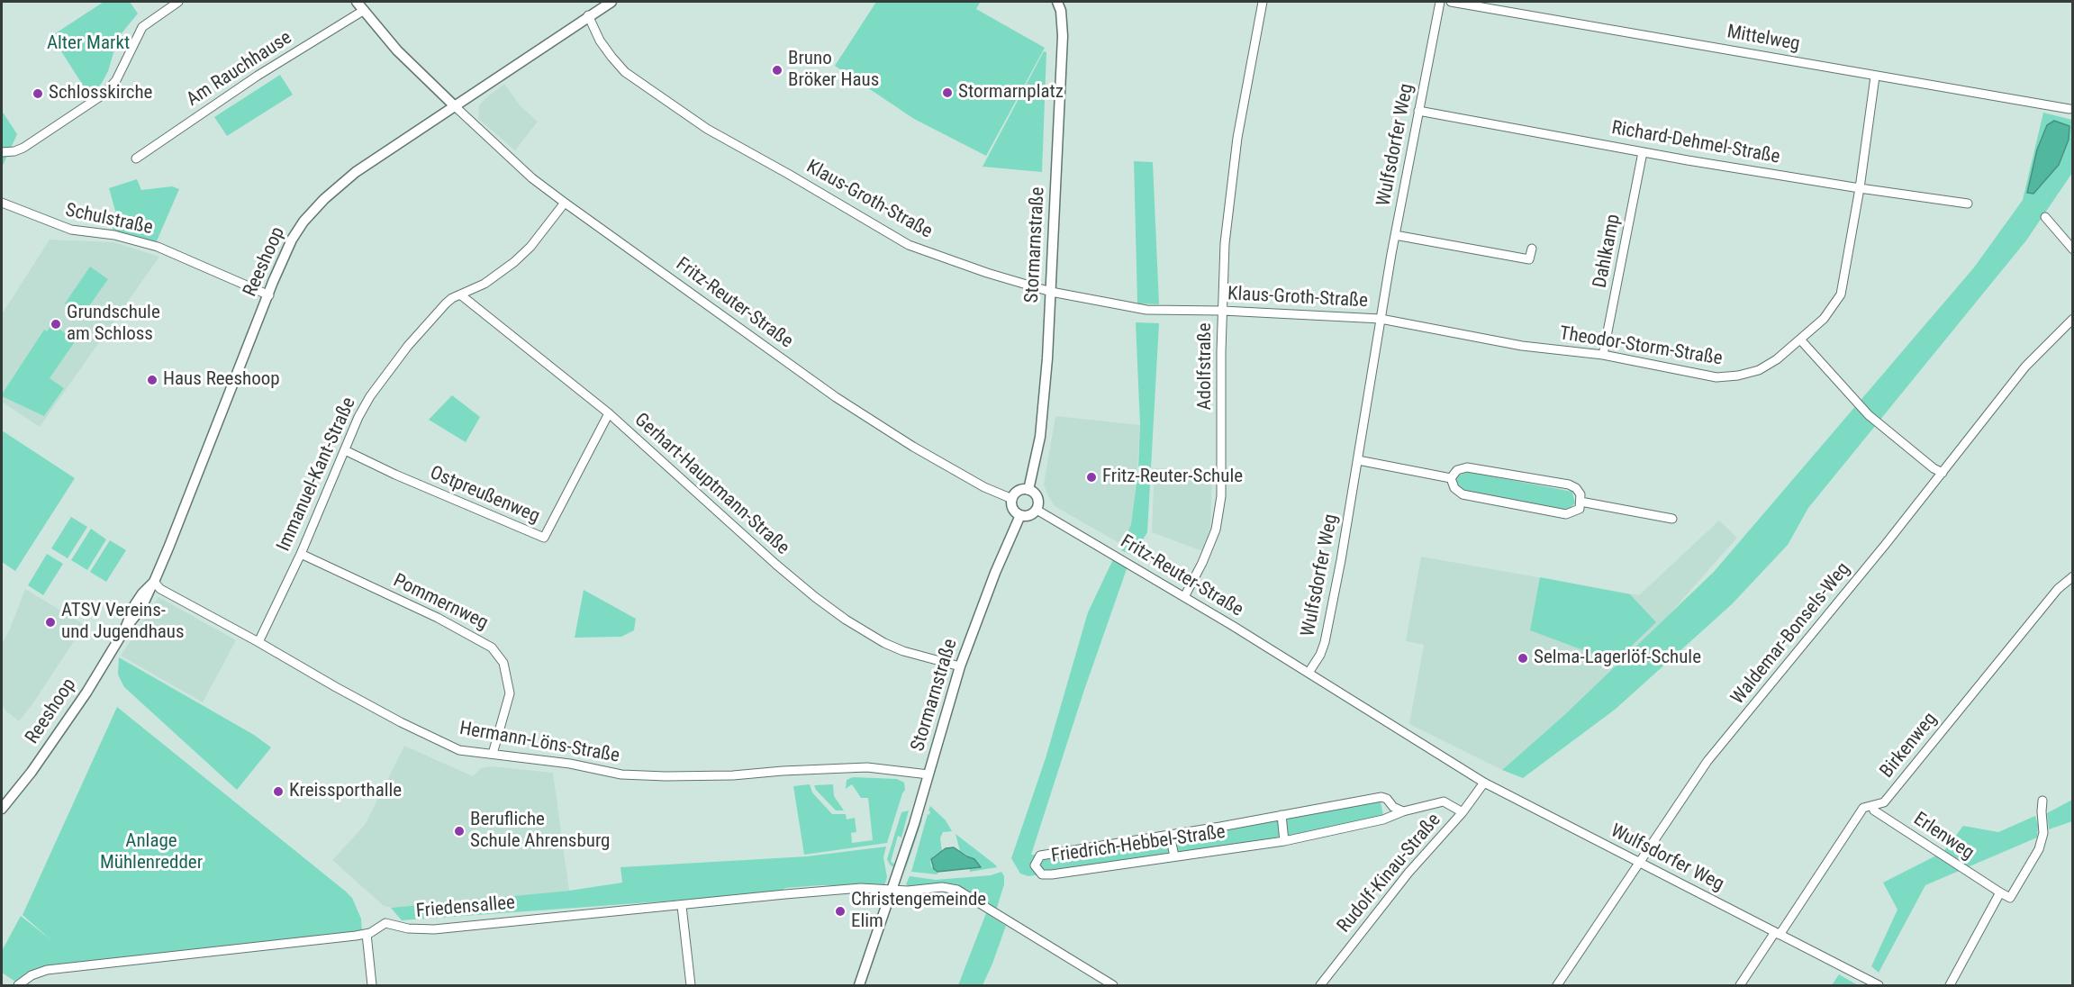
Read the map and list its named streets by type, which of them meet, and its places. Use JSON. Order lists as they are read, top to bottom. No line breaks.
{"streets":{"street":["Mittelweg","Am Rauchhause","Richard-Dehmel-Straße","Wulfsdorfer Weg","Klaus-Groth-Straße","Schulstraße","Stormarnstraße","Dahlkamp","Reeshoop","Fritz-Reuter-Straße","Theodor-Storm-Straße","Adolfstraße","Immanuel-Kant-Straße","Gerhart-Hauptmann-Straße","Ostpreußenweg","Pommernweg","Waldemar-Bonsels-Weg","Hermann-Löns-Straße","Birkenweg","Erlenweg","Friedrich-Hebbel-Straße","Rudolf-Kinau-Straße","Friedensallee"]},"crossings":[["Mittelweg","Theodor-Storm-Straße"],["Richard-Dehmel-Straße","Wulfsdorfer Weg"],["Richard-Dehmel-Straße","Dahlkamp"],["Richard-Dehmel-Straße","Theodor-Storm-Straße"],["Wulfsdorfer Weg","Klaus-Groth-Straße"],["Wulfsdorfer Weg","Fritz-Reuter-Straße"],["Wulfsdorfer Weg","Theodor-Storm-Straße"],["Wulfsdorfer Weg","Waldemar-Bonsels-Weg"],["Wulfsdorfer Weg","Birkenweg"],["Wulfsdorfer Weg","Rudolf-Kinau-Straße"],["Klaus-Groth-Straße","Stormarnstraße"],["Klaus-Groth-Straße","Reeshoop"],["Klaus-Groth-Straße","Theodor-Storm-Straße"],["Klaus-Groth-Straße","Adolfstraße"],["Schulstraße","Reeshoop"],["Stormarnstraße","Fritz-Reuter-Straße"],["Stormarnstraße","Gerhart-Hauptmann-Straße"],["Stormarnstraße","Hermann-Löns-Straße"],["Stormarnstraße","Friedensallee"],["Dahlkamp","Theodor-Storm-Straße"],["Reeshoop","Fritz-Reuter-Straße"],["Reeshoop","Hermann-Löns-Straße"],["Fritz-Reuter-Straße","Adolfstraße"],["Fritz-Reuter-Straße","Immanuel-Kant-Straße"],["Immanuel-Kant-Straße","Gerhart-Hauptmann-Straße"],["Immanuel-Kant-Straße","Ostpreußenweg"],["Immanuel-Kant-Straße","Pommernweg"],["Immanuel-Kant-Straße","Hermann-Löns-Straße"],["Gerhart-Hauptmann-Straße","Ostpreußenweg"],["Pommernweg","Hermann-Löns-Straße"],["Birkenweg","Erlenweg"],["Friedrich-Hebbel-Straße","Rudolf-Kinau-Straße"]],"parks":["Alter Markt","Anlage Mühlenredder"],"places":["Bruno Bröker Haus","Stormarnplatz","Schlosskirche","Grundschule am Schloss","Haus Reeshoop","Fritz-Reuter-Schule","ATSV Vereins- und Jugendhaus","Selma-Lagerlöf-Schule","Kreissporthalle","Berufliche Schule Ahrensburg","Christengemeinde Elim"]}
